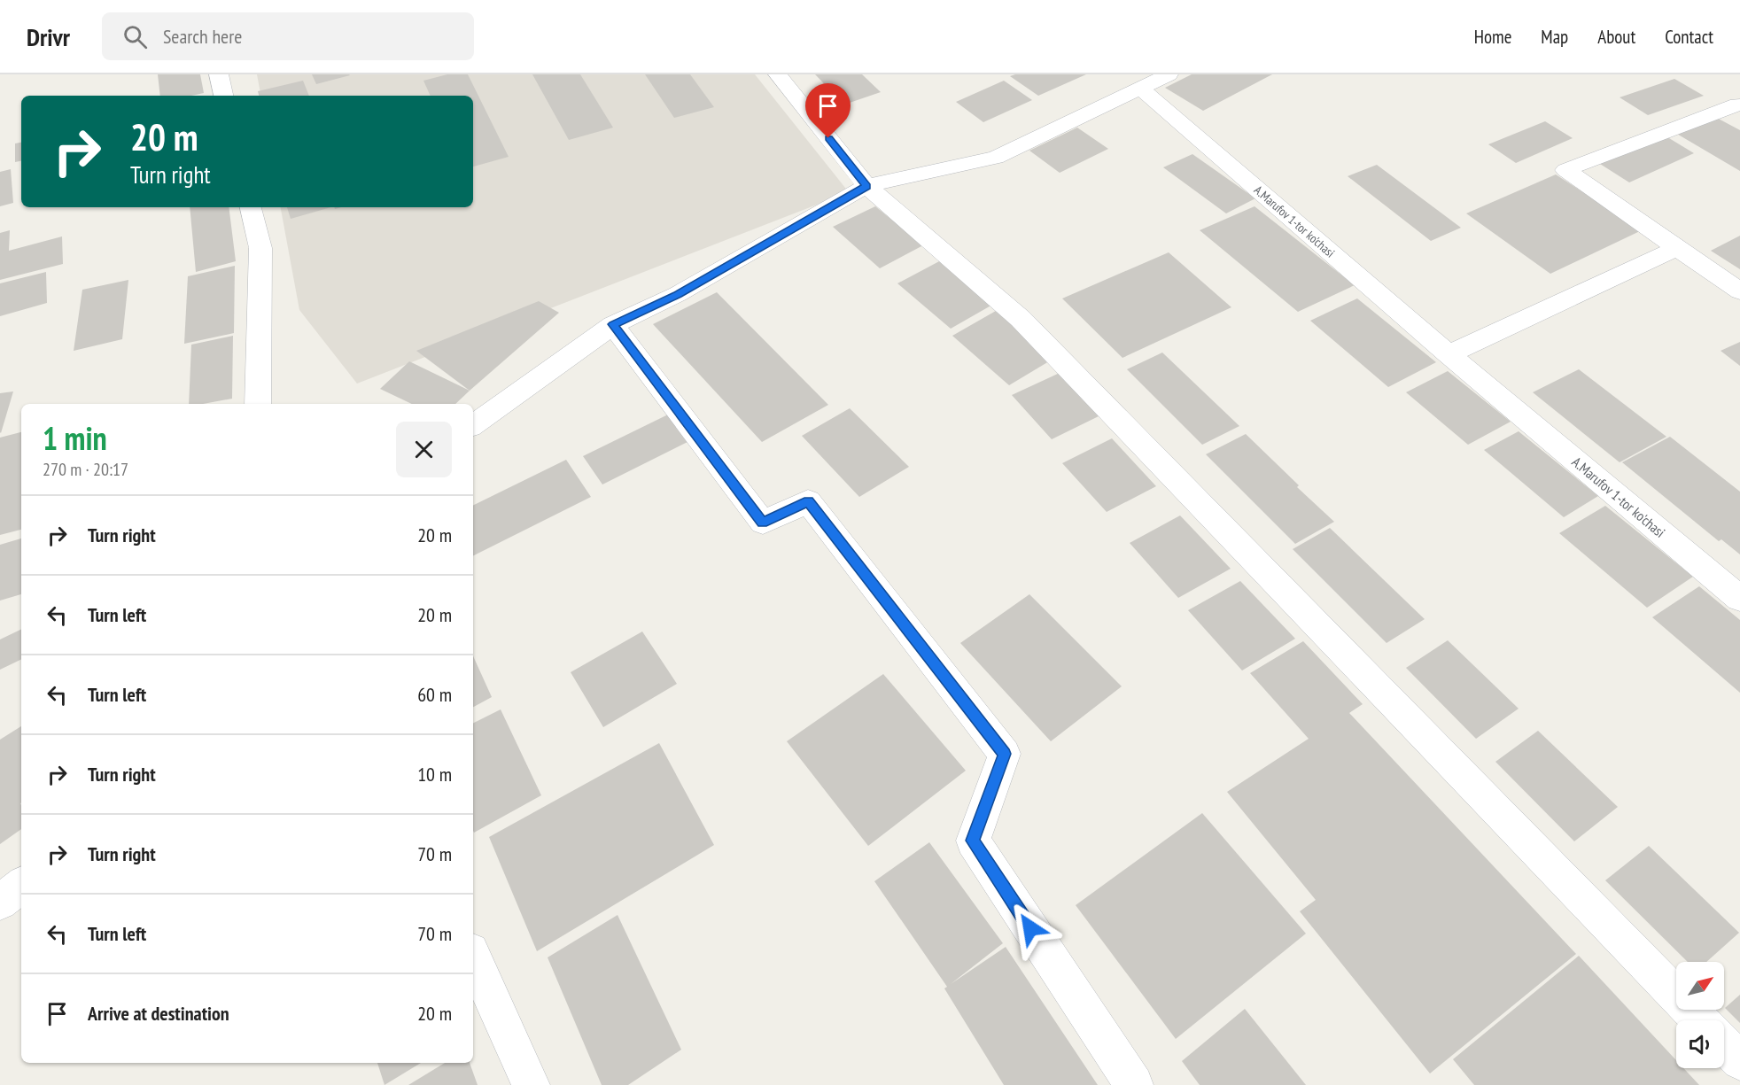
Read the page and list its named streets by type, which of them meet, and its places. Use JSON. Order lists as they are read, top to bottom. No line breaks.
{"streets":{"street":["A.Marufov 1-tor ko'chasi"]},"north":"top right","page":{"header":"Drivr","search":"Search here","nav":["Home","Map","About","Contact"],"turn":["20 m","Turn right"],"heading":["1 min","270 m · 20:17"],"list":[{"name":"Turn right","value":"20 m"},{"name":"Turn left","value":"20 m"},{"name":"Turn left","value":"60 m"},{"name":"Turn right","value":"10 m"},{"name":"Turn right","value":"70 m"},{"name":"Turn left","value":"70 m"},{"name":"Arrive at destination","value":"20 m"}]}}
